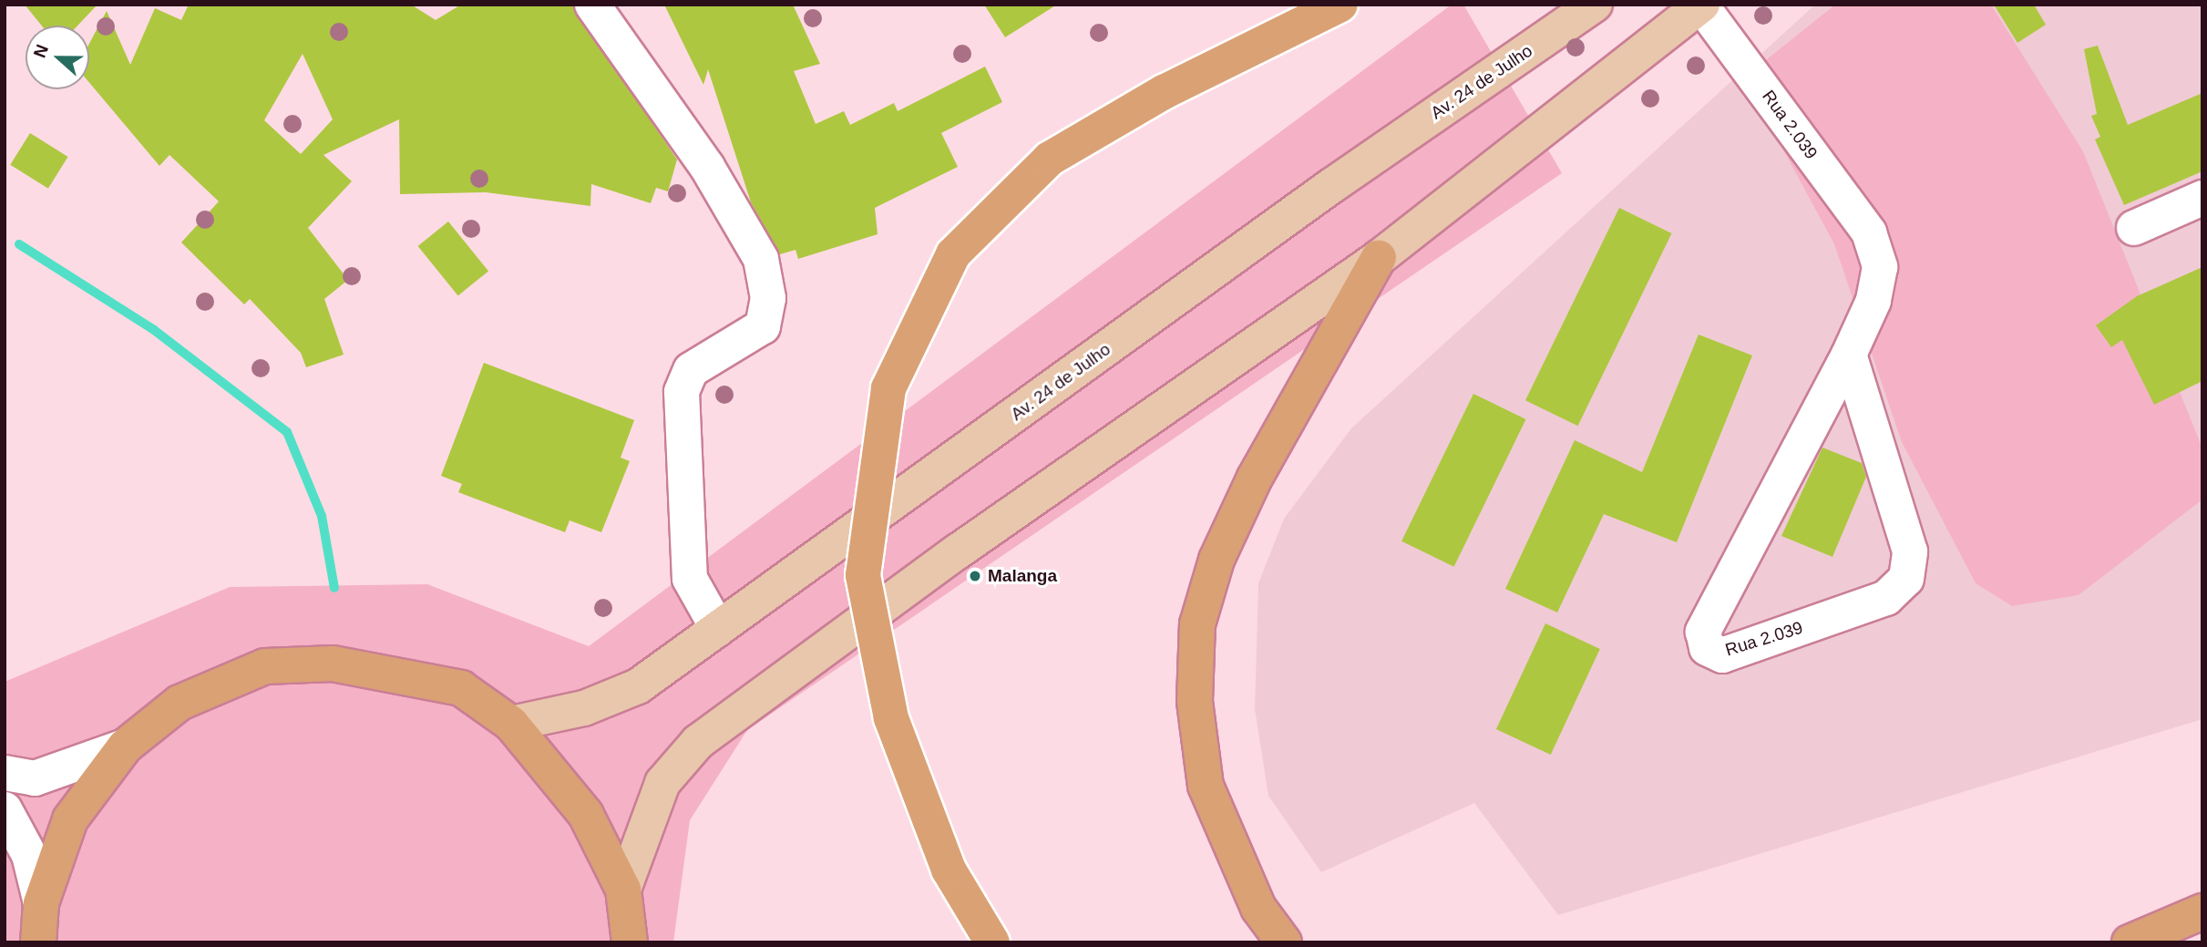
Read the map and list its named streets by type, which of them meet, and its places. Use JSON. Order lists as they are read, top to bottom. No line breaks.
{"streets":{"main road":["Av. 24 de Julho"],"street":["Rua 2.039"]},"places":["Malanga"],"north":"left"}
